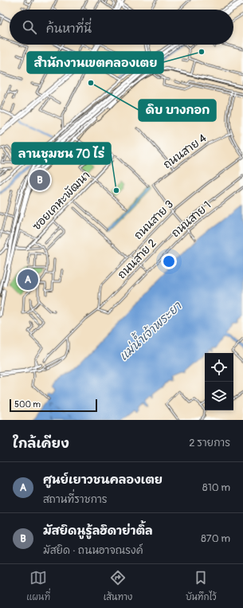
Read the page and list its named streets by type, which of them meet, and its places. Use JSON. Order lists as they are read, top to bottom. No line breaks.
{"streets":{"street":["ถนนสาย 4","ซอยเคหะพัฒนา","ถนนสาย 1","ถนนสาย 3","ถนนสาย 2"]},"crossings":[["ถนนสาย 4","ถนนสาย 3"],["ถนนสาย 1","ถนนสาย 3"],["ถนนสาย 1","ถนนสาย 2"],["ถนนสาย 3","ถนนสาย 2"]],"water":["แม่น้ำเจ้าพระยา"],"places":["สำนักงานเขตคลองเตย","ดิบ บางกอก","ลานชุมชน 70 ไร่"],"scale_bar":"500 m","page":{"search":"ค้นหาที่นี่","pins":["B","A"],"scale":"500 m","heading":["ใกล้เคียง","2 รายการ"],"list":[{"mark":"A","name":"ศูนย์เยาวชนคลองเตย","note":"สถานที่ราชการ","value":"810 m"},{"mark":"B","name":"มัสยิดนูรู้ลฮิดาย่าติ้ล","note":"มัสยิด · ถนนอาจณรงค์","value":"870 m"}],"nav":["แผนที่","เส้นทาง","บันทึกไว้"]}}
